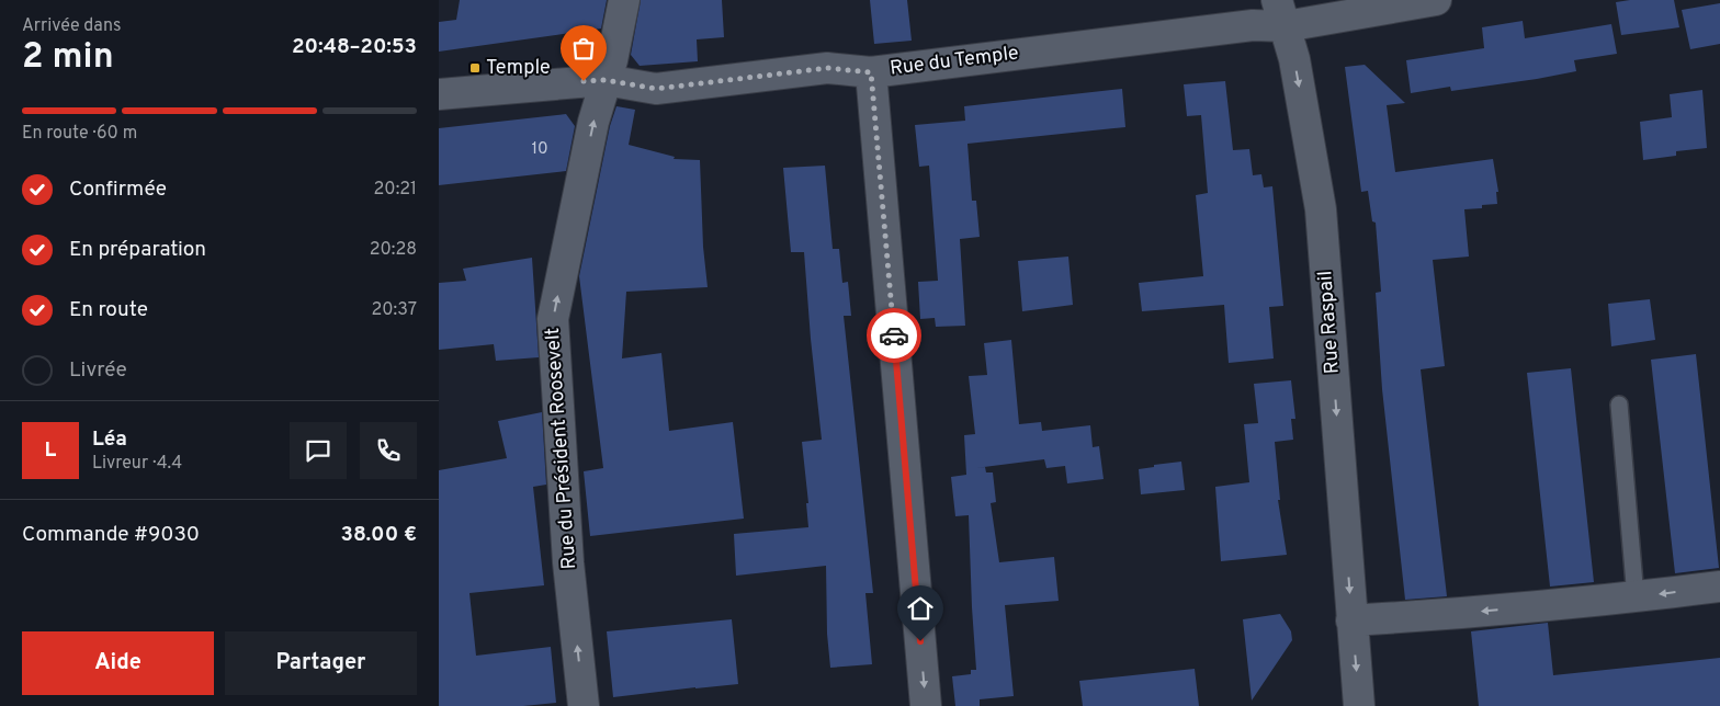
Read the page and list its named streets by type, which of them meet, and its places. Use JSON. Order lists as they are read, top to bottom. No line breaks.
{"streets":{"street":["Rue du Temple","Rue Raspail","Rue du Président Roosevelt"]},"crossings":[["Rue du Temple","Rue Raspail"],["Rue du Temple","Rue du Président Roosevelt"]],"one_way":["Rue Raspail","Rue du Président Roosevelt"],"places":{"transit":["Temple"]},"house_numbers":["10"],"page":{"heading":["2 min","Arrivée dans","20:48–20:53"],"panel":["Léa","Livreur · 4.4","Commande #9030","38.00 €"],"bar":"En route · 60 m","list":[["Confirmée","20:21"],["En préparation","20:28"],["En route","20:37"],"Livrée"],"round":"L","buttons":["Aide","Partager"]}}
